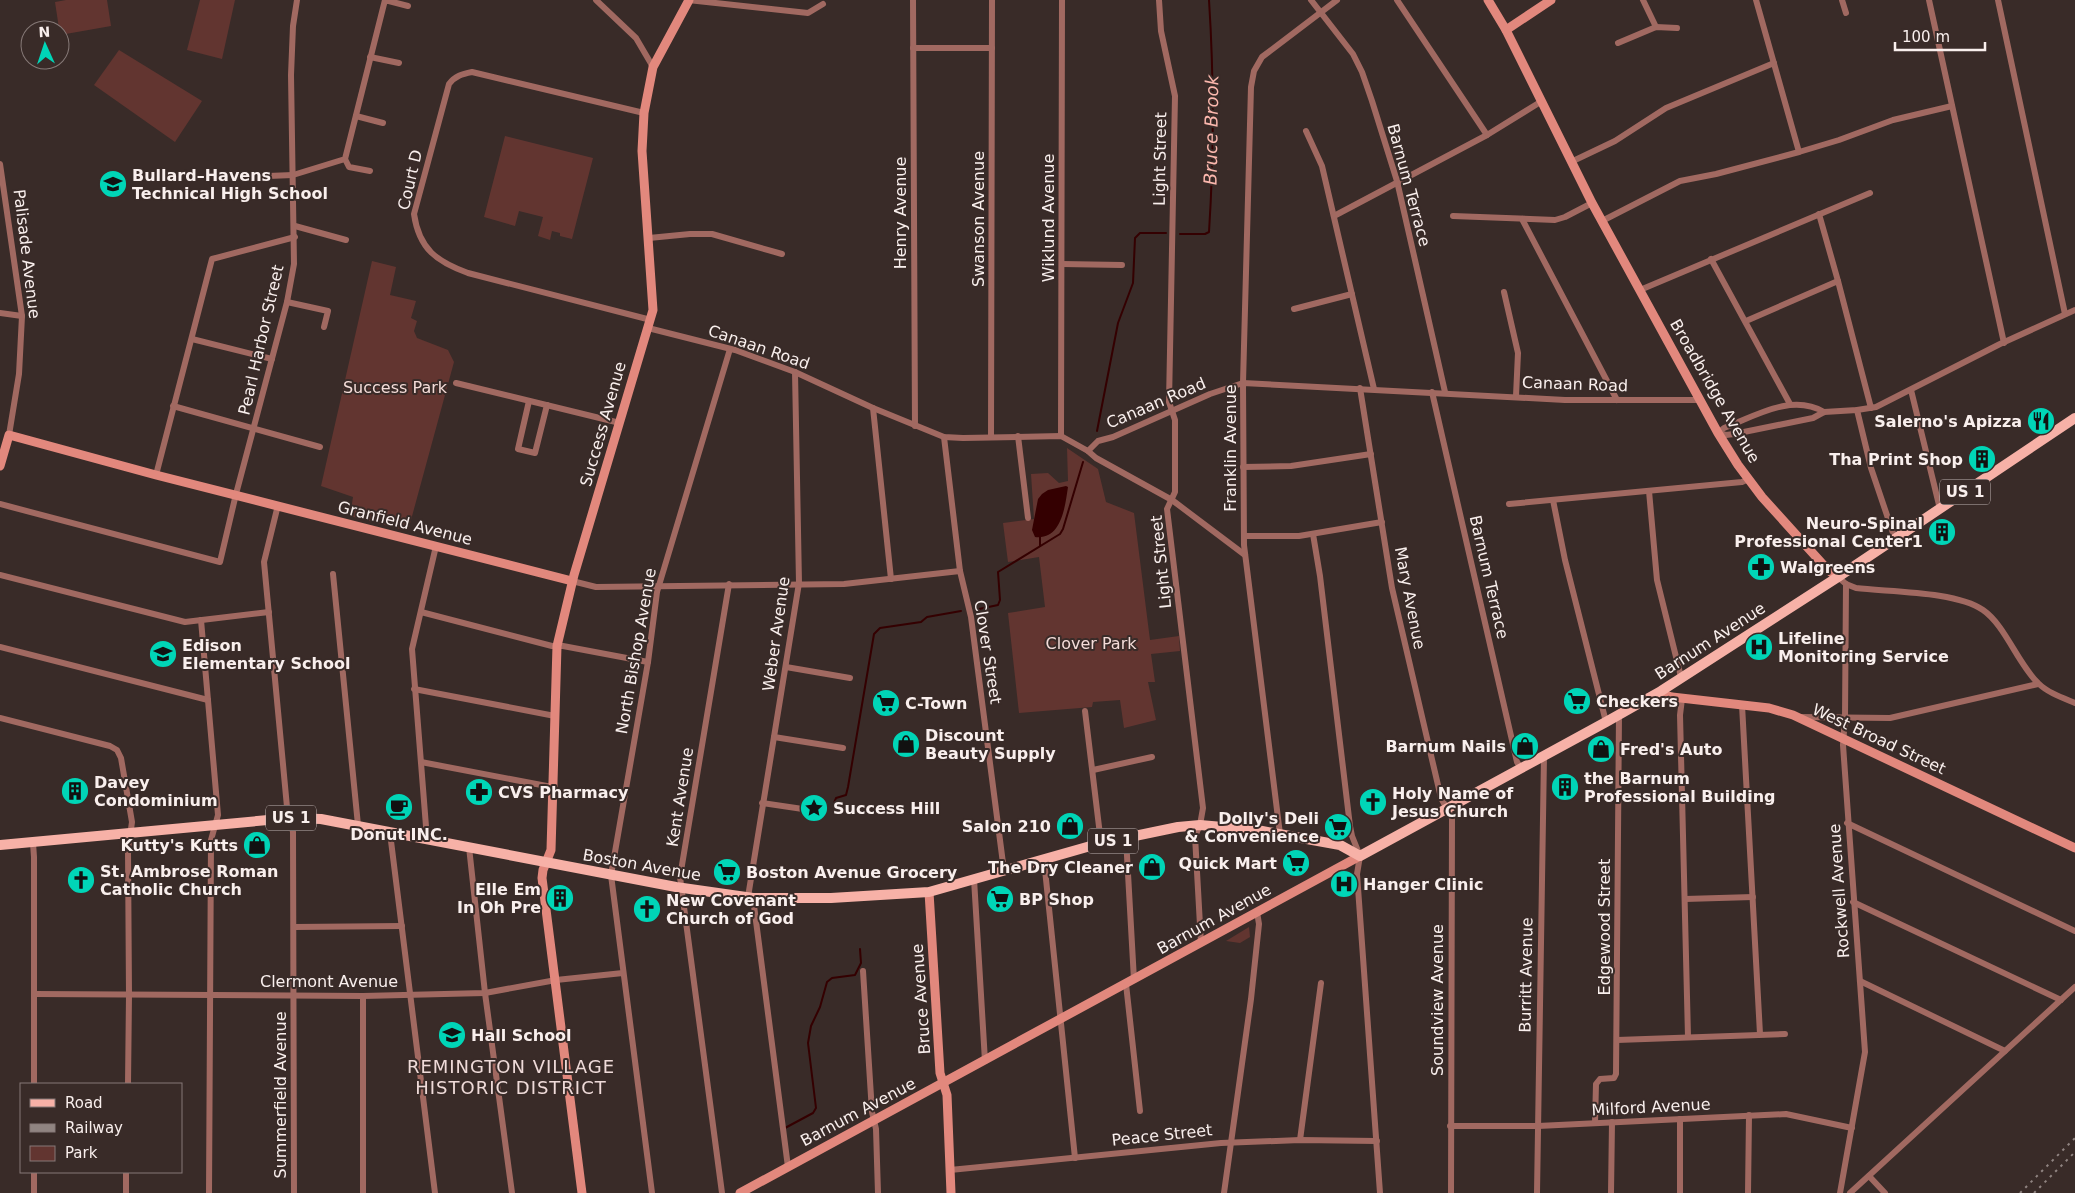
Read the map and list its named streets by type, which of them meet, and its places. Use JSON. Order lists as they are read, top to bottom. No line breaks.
{"streets":{"main road":["US 1","Barnum Avenue","Boston Avenue"],"street":["Light Street","Court D","Barnum Terrace","Henry Avenue","Wiklund Avenue","Swanson Avenue","Palisade Avenue","Pearl Harbor Street","Canaan Road","Broadbridge Avenue","Success Avenue","Franklin Avenue","Granfield Avenue","Mary Avenue","Weber Avenue","North Bishop Avenue","Clover Street","West Broad Street","Kent Avenue","Rockwell Avenue","Edgewood Street","Burritt Avenue","Clermont Avenue","Bruce Avenue","Soundview Avenue","Summerfield Avenue","Milford Avenue","Peace Street"]},"crossings":[["Light Street","Canaan Road"],["Light Street","Barnum Avenue"],["Light Street","Boston Avenue"],["Court D","Canaan Road"],["Court D","Success Avenue"],["Barnum Terrace","Canaan Road"],["Barnum Terrace","Franklin Avenue"],["Barnum Terrace","Barnum Avenue"],["Henry Avenue","Canaan Road"],["Wiklund Avenue","Canaan Road"],["Swanson Avenue","Canaan Road"],["Palisade Avenue","Granfield Avenue"],["Pearl Harbor Street","Granfield Avenue"],["Canaan Road","Broadbridge Avenue"],["Canaan Road","Success Avenue"],["Canaan Road","Franklin Avenue"],["Canaan Road","Mary Avenue"],["Canaan Road","Weber Avenue"],["Canaan Road","North Bishop Avenue"],["Canaan Road","Clover Street"],["Broadbridge Avenue","Barnum Avenue"],["Broadbridge Avenue","Rockwell Avenue"],["Success Avenue","Granfield Avenue"],["Success Avenue","Boston Avenue"],["Success Avenue","Clermont Avenue"],["Franklin Avenue","Boston Avenue"],["Granfield Avenue","Weber Avenue"],["Granfield Avenue","North Bishop Avenue"],["Granfield Avenue","Clover Street"],["Granfield Avenue","Kent Avenue"],["Granfield Avenue","Summerfield Avenue"],["Mary Avenue","Barnum Avenue"],["Mary Avenue","Soundview Avenue"],["Weber Avenue","Barnum Avenue"],["Weber Avenue","Boston Avenue"],["Barnum Avenue","West Broad Street"],["Barnum Avenue","Boston Avenue"],["Barnum Avenue","Rockwell Avenue"],["Barnum Avenue","Edgewood Street"],["Barnum Avenue","Burritt Avenue"],["Barnum Avenue","Bruce Avenue"],["Barnum Avenue","Soundview Avenue"],["North Bishop Avenue","Boston Avenue"],["North Bishop Avenue","Clermont Avenue"],["Clover Street","Boston Avenue"],["West Broad Street","Rockwell Avenue"],["Kent Avenue","Boston Avenue"],["Boston Avenue","Bruce Avenue"],["Boston Avenue","Summerfield Avenue"],["Rockwell Avenue","Milford Avenue"],["Edgewood Street","Milford Avenue"],["Burritt Avenue","Milford Avenue"],["Clermont Avenue","Summerfield Avenue"],["Bruce Avenue","Peace Street"],["Soundview Avenue","Milford Avenue"]],"districts":["REMINGTON VILLAGE HISTORIC DISTRICT"],"water":["Bruce Brook"],"parks":["Success Park","Clover Park"],"places":{"school or university":["Bullard–Havens Technical High School","Edison Elementary School","Hall School"],"restaurant":["Salerno's Apizza"],"building":["Tha Print Shop","Neuro-Spinal Professional Center1","the Barnum Professional Building","Davey Condominium","Elle Em In Oh Pre"],"pharmacy":["Walgreens","CVS Pharmacy"],"hospital":["Lifeline Monitoring Service","Hanger Clinic"],"supermarket":["Checkers","C-Town","Dolly's Deli & Convenience","Quick Mart","Boston Avenue Grocery","BP Shop"],"shop":["Discount Beauty Supply","Barnum Nails","Fred's Auto","Salon 210","Kutty's Kutts","The Dry Cleaner"],"church":["Holy Name of Jesus Church","St. Ambrose Roman Catholic Church","New Covenant Church of God"],"cafe":["Donut INC."],"place":["Success Hill"]},"legend":["Road","Railway","Park"],"scale_bar":"100 m","north":"top"}
